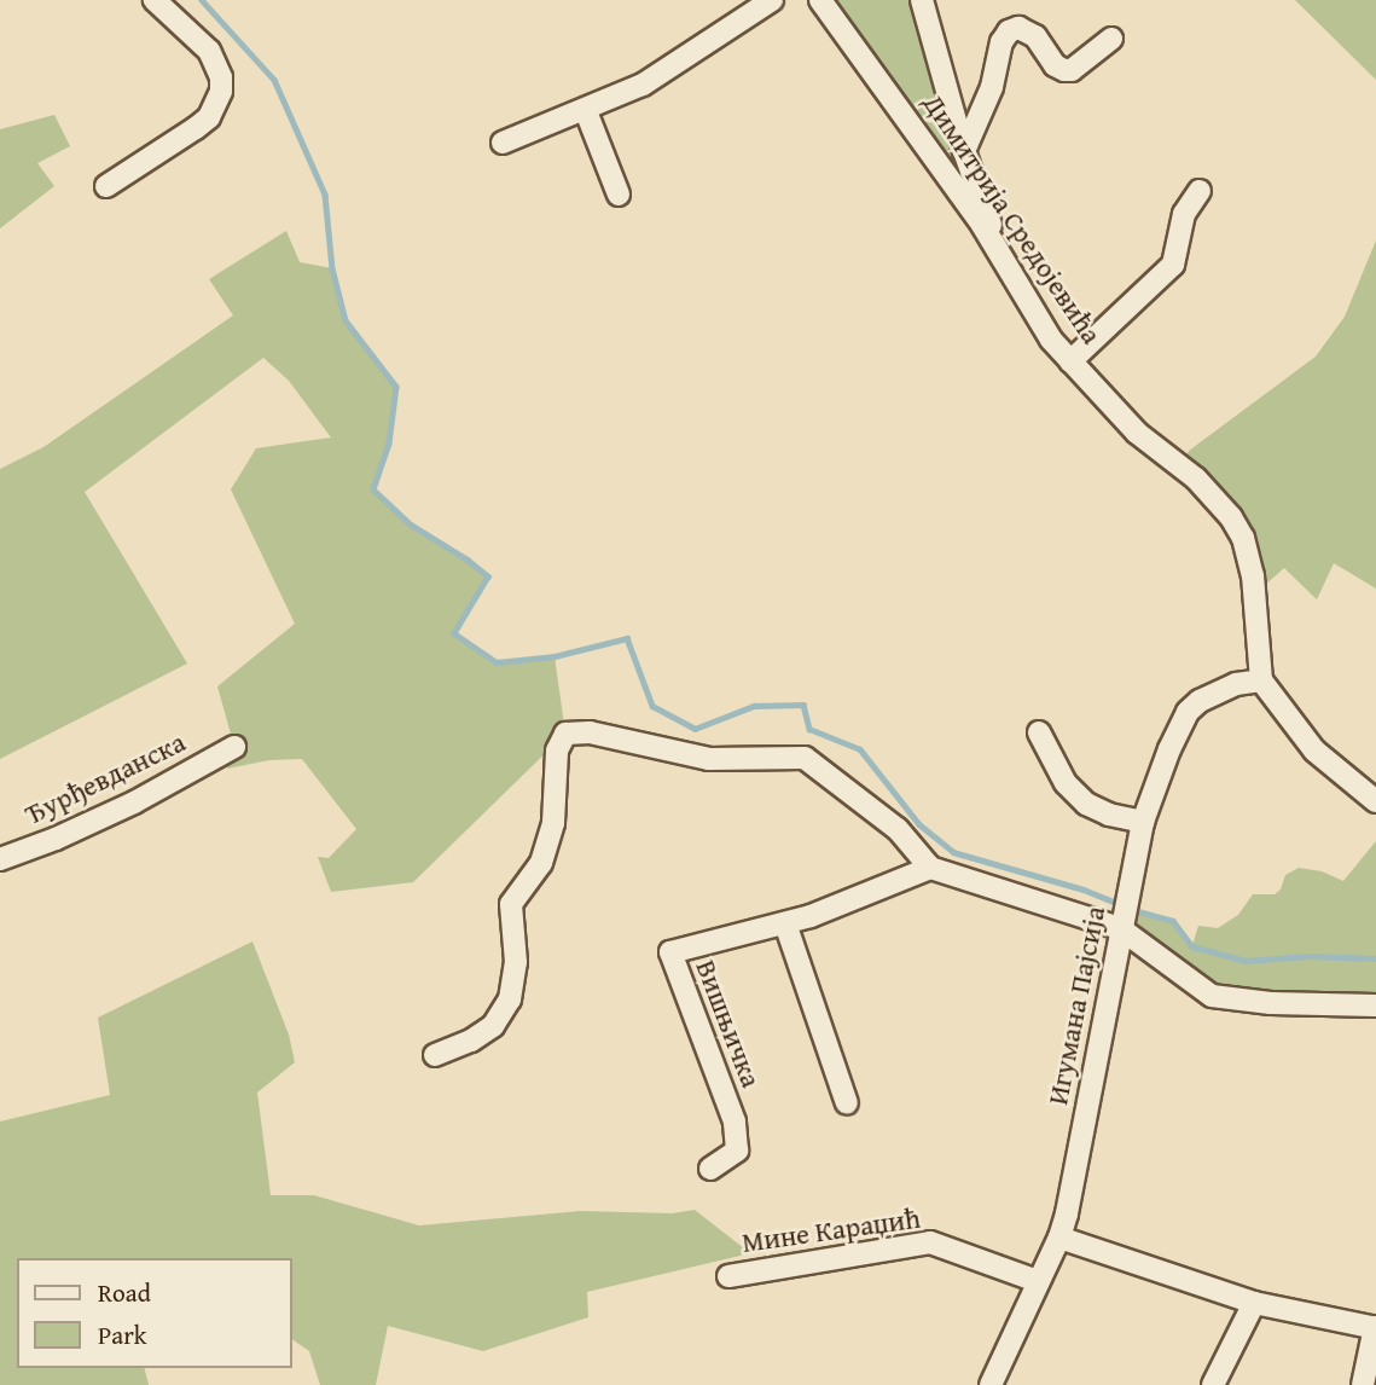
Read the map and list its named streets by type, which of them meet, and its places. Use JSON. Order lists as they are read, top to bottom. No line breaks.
{"streets":{"street":["Димитрија Средојевића","Ђурђевданска","Игумана Пајсија","Вишњичка","Мине Караџић"]},"crossings":[["Димитрија Средојевића","Игумана Пајсија"],["Игумана Пајсија","Мине Караџић"]],"legend":["Road","Park"]}
